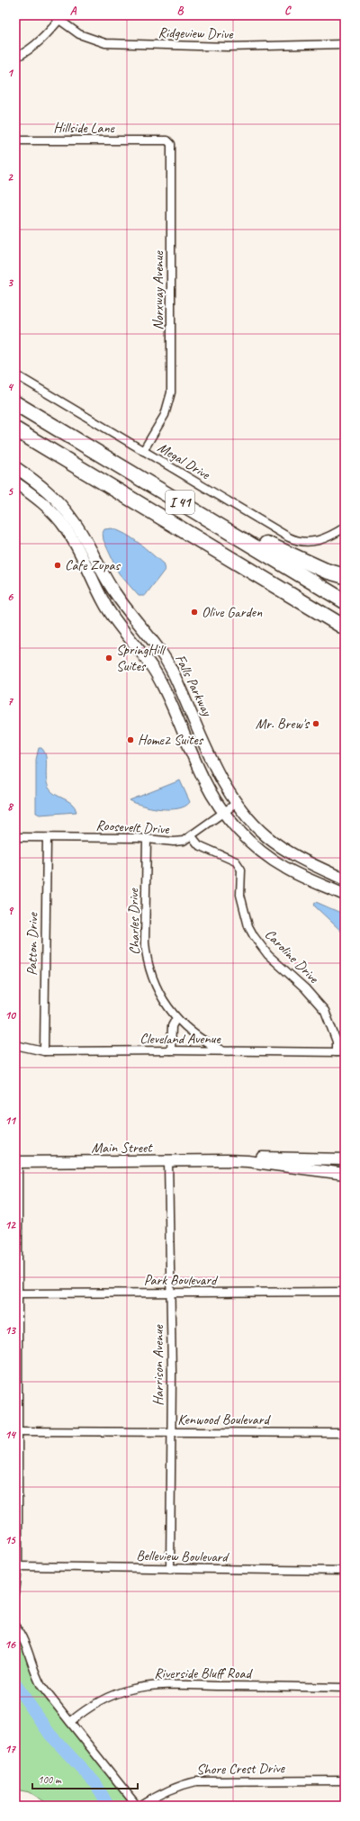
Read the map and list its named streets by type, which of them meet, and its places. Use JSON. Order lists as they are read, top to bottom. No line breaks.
{"streets":{"highway":["I 41"],"street":["Ridgeview Drive","Hillside Lane","Norxway Avenue","Megal Drive","Falls Parkway","Roosevelt Drive","Charles Drive","Patton Drive","Caroline Drive","Cleveland Avenue","Main Street","Park Boulevard","Harrison Avenue","Kenwood Boulevard","Belleview Boulevard","Riverside Bluff Road","Shore Crest Drive"]},"crossings":[["Hillside Lane","Norxway Avenue"],["Norxway Avenue","Megal Drive"],["Falls Parkway","Roosevelt Drive"],["Roosevelt Drive","Charles Drive"],["Roosevelt Drive","Patton Drive"],["Roosevelt Drive","Caroline Drive"],["Charles Drive","Cleveland Avenue"],["Patton Drive","Cleveland Avenue"],["Caroline Drive","Cleveland Avenue"],["Main Street","Harrison Avenue"],["Park Boulevard","Harrison Avenue"],["Harrison Avenue","Kenwood Boulevard"],["Harrison Avenue","Belleview Boulevard"]],"places":["Cafe Zupas","Olive Garden","SpringHill Suites","Mr. Brew's","Home2 Suites"],"scale_bar":"100 m","grid":{"columns":["A","B","C"],"rows":["1","2","3","4","5","6","7","8","9","10","11","12","13","14","15","16","17"]}}
